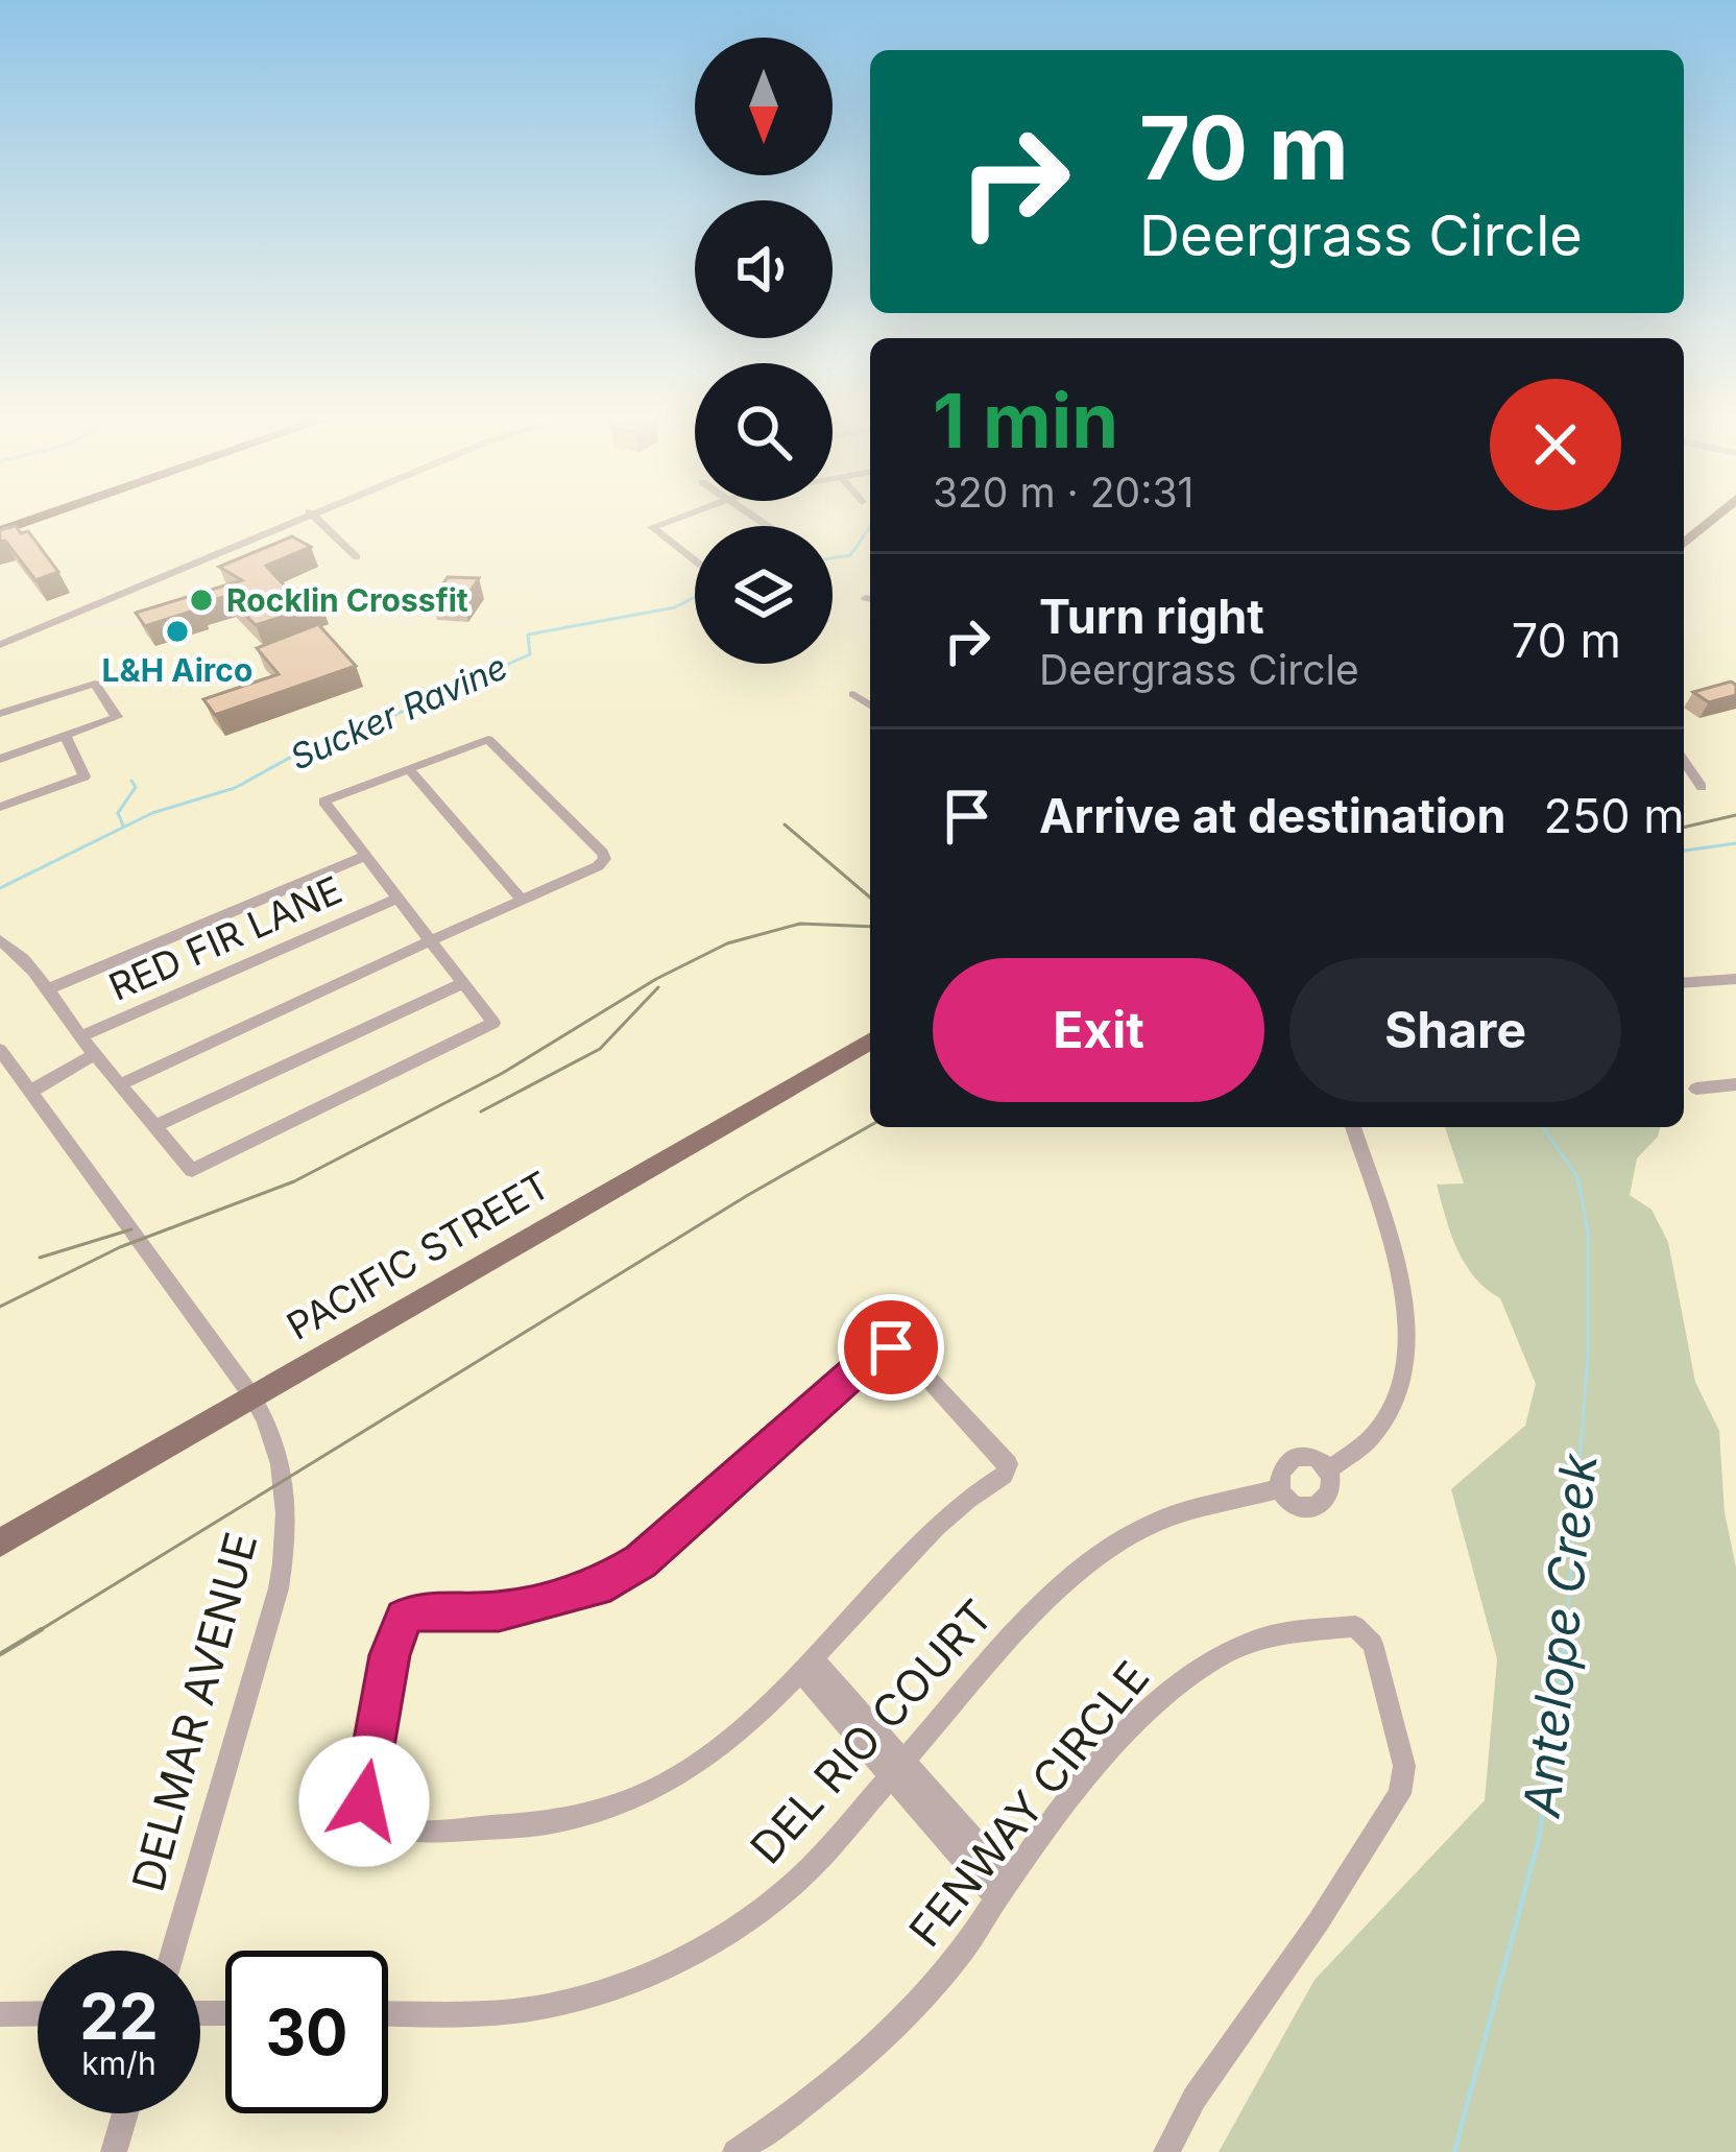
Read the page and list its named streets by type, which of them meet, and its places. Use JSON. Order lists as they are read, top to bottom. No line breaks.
{"streets":{"main road":["PACIFIC STREET"],"street":["RED FIR LANE","DELMAR AVENUE","DEL RIO COURT","FENWAY CIRCLE"]},"crossings":[["PACIFIC STREET","DELMAR AVENUE"]],"water":["Sucker Ravine","Antelope Creek"],"places":["Rocklin Crossfit","L&H Airco"],"north":"bottom","page":{"turn":["70 m","Deergrass Circle"],"heading":["1 min","320 m · 20:31"],"list":[{"name":"Turn right","note":"Deergrass Circle","value":"70 m"},{"name":"Arrive at destination","value":"250 m"}],"buttons":["Exit","Share"],"speed":"22 km/h","limit":"30"}}
